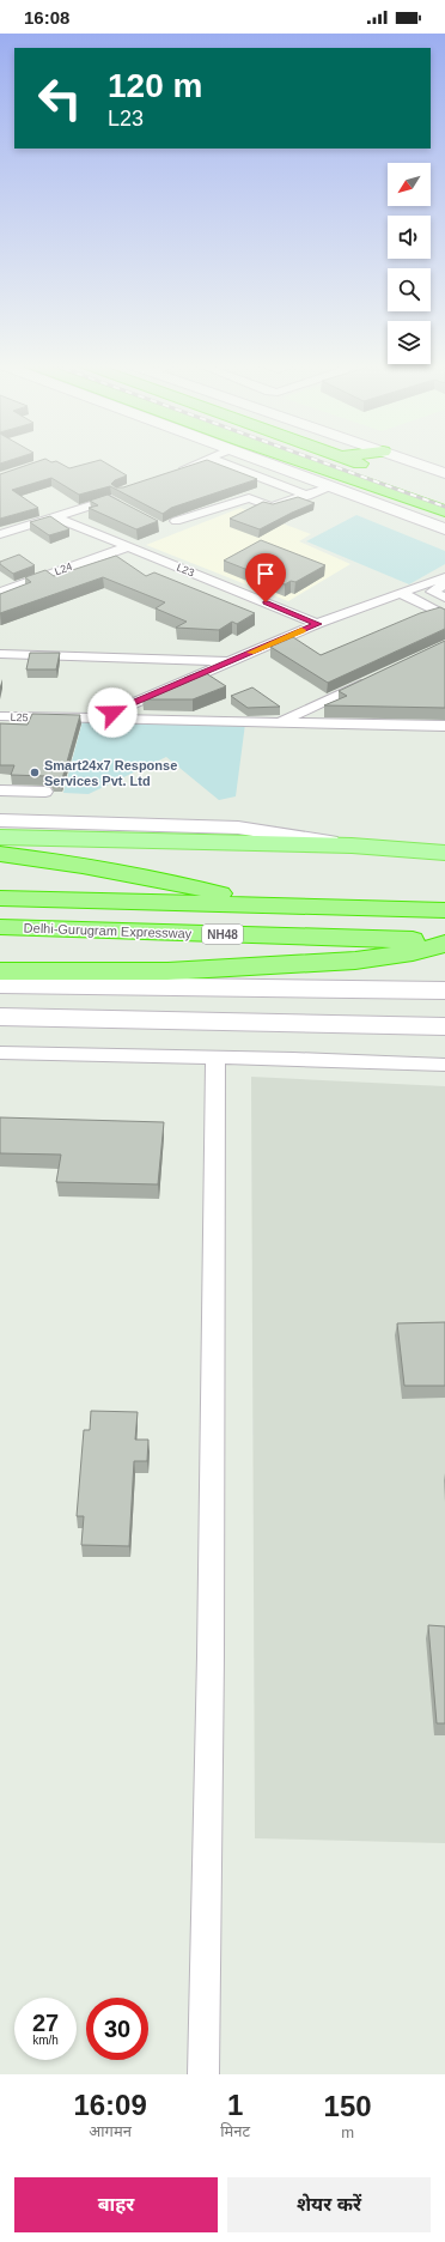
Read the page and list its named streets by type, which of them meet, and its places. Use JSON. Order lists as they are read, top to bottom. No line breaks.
{"streets":{"highway":["Delhi-Gurugram Expressway","NH48"],"street":["L24","L23","L25"]},"crossings":[["L24","L23"]],"places":["Smart24x7 Response Services Pvt. Ltd"],"north":"bottom left","page":{"status":"16:08","turn":["120 m","L23"],"speed":"27 km/h","limit":"30","eta":["16:09","आगमन","1","मिनट","150","m"],"buttons":["बाहर","शेयर करें"]}}
